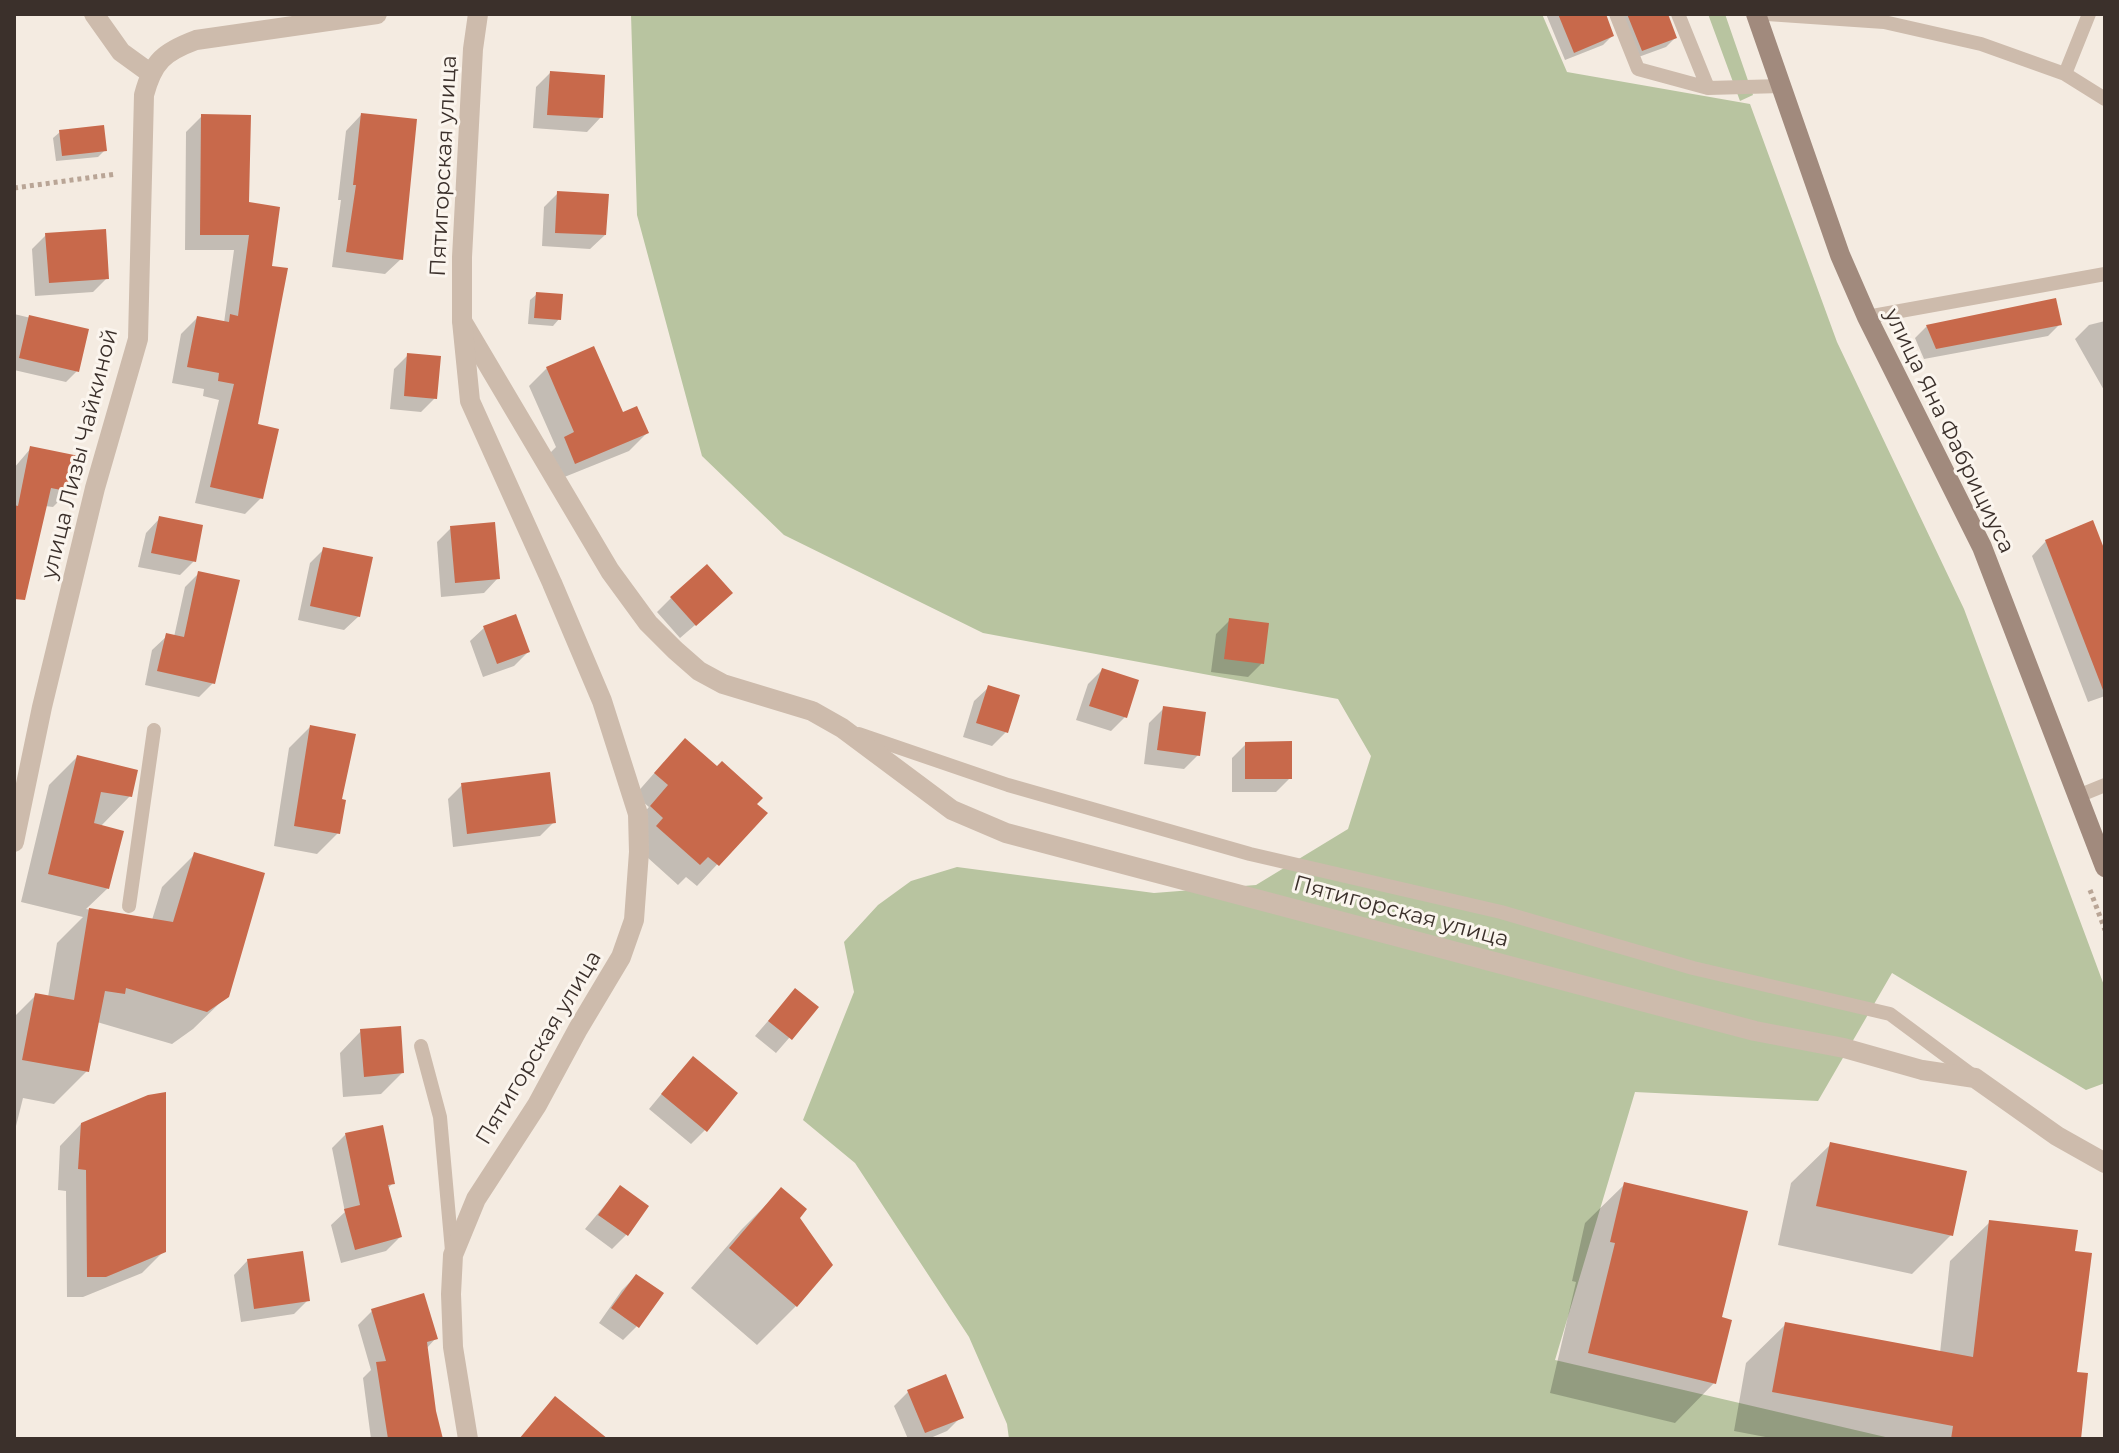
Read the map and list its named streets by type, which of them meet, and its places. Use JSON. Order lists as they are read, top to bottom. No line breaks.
{"streets":{"main road":["улица Яна Фабрициуса"],"street":["Пятигорская улица","улица Лизы Чайкиной"]}}
